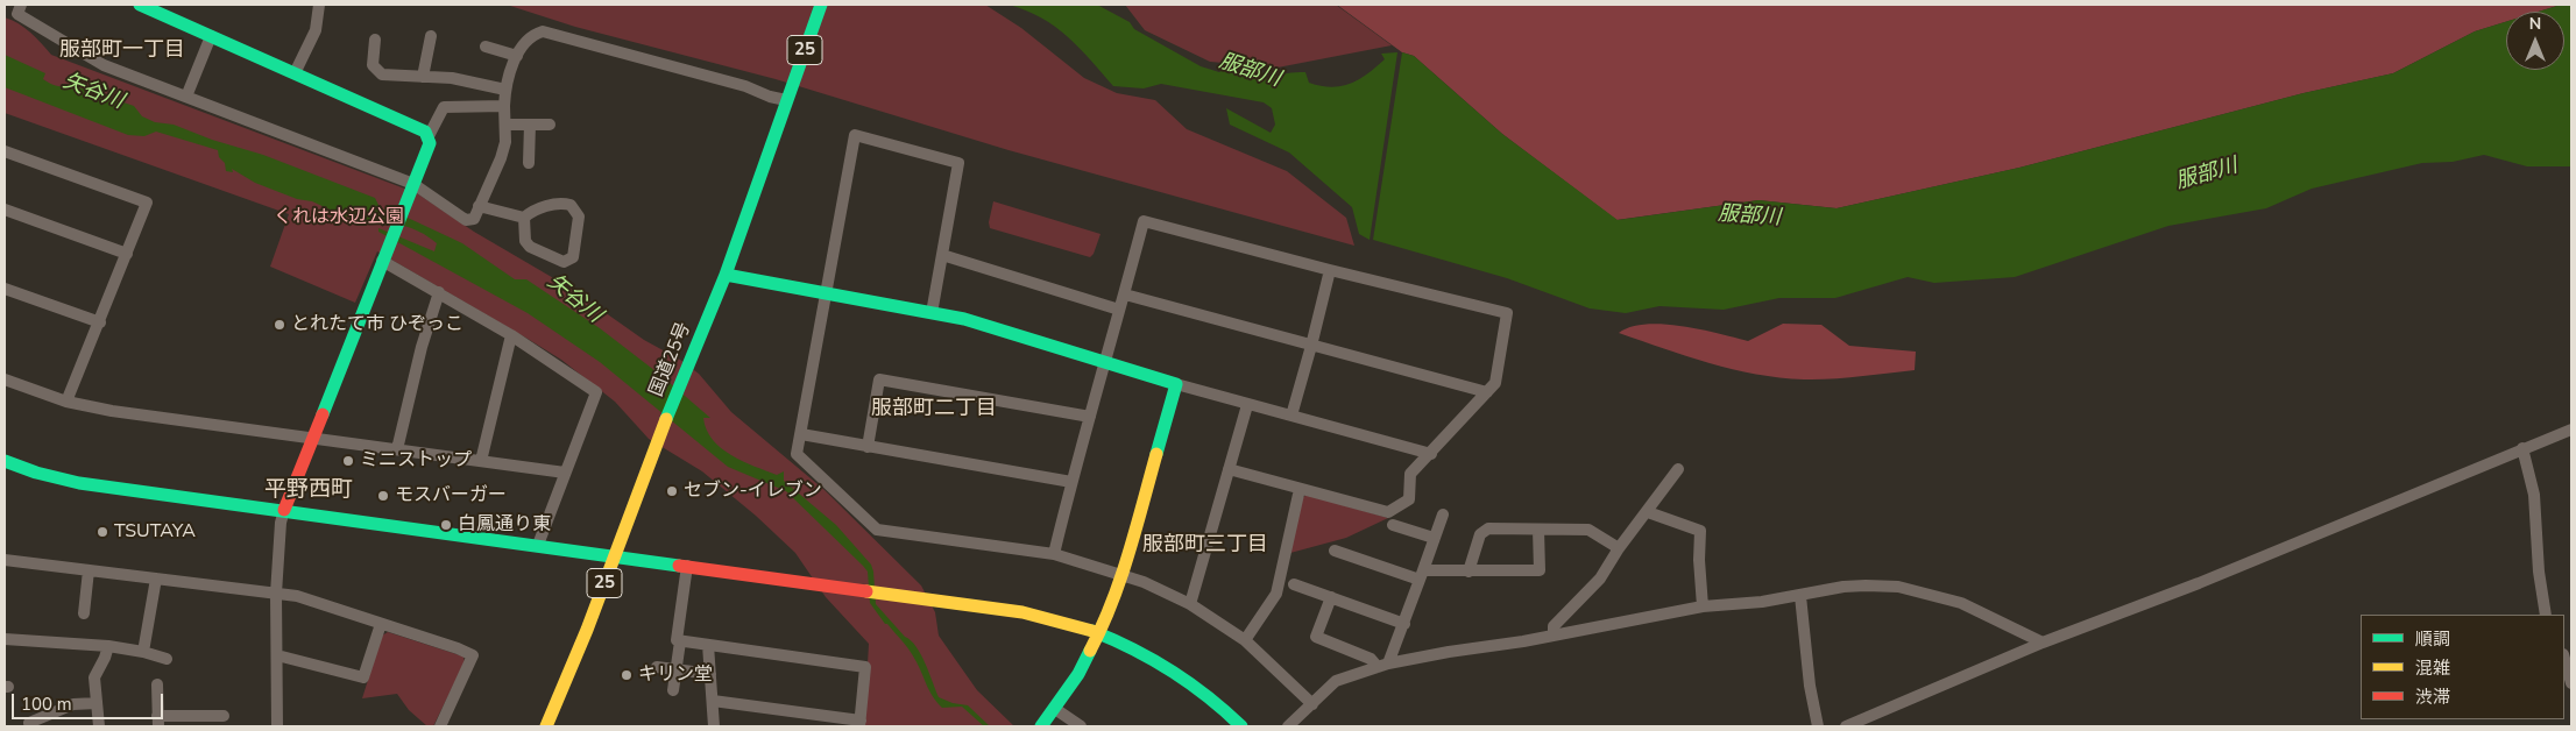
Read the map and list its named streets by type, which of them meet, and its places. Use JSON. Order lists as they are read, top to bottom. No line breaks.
{"streets":{"main road":["25","国道25号"]},"districts":["服部町一丁目","服部町二丁目","平野西町","服部町三丁目"],"water":["服部川","矢谷川"],"parks":["くれは水辺公園"],"places":["とれたて市 ひぞっこ","ミニストップ","セブン-イレブン","モスバーガー","白鳳通り東","TSUTAYA","キリン堂"],"legend":["順調","混雑","渋滞"],"scale_bar":"100 m","north":"top"}
